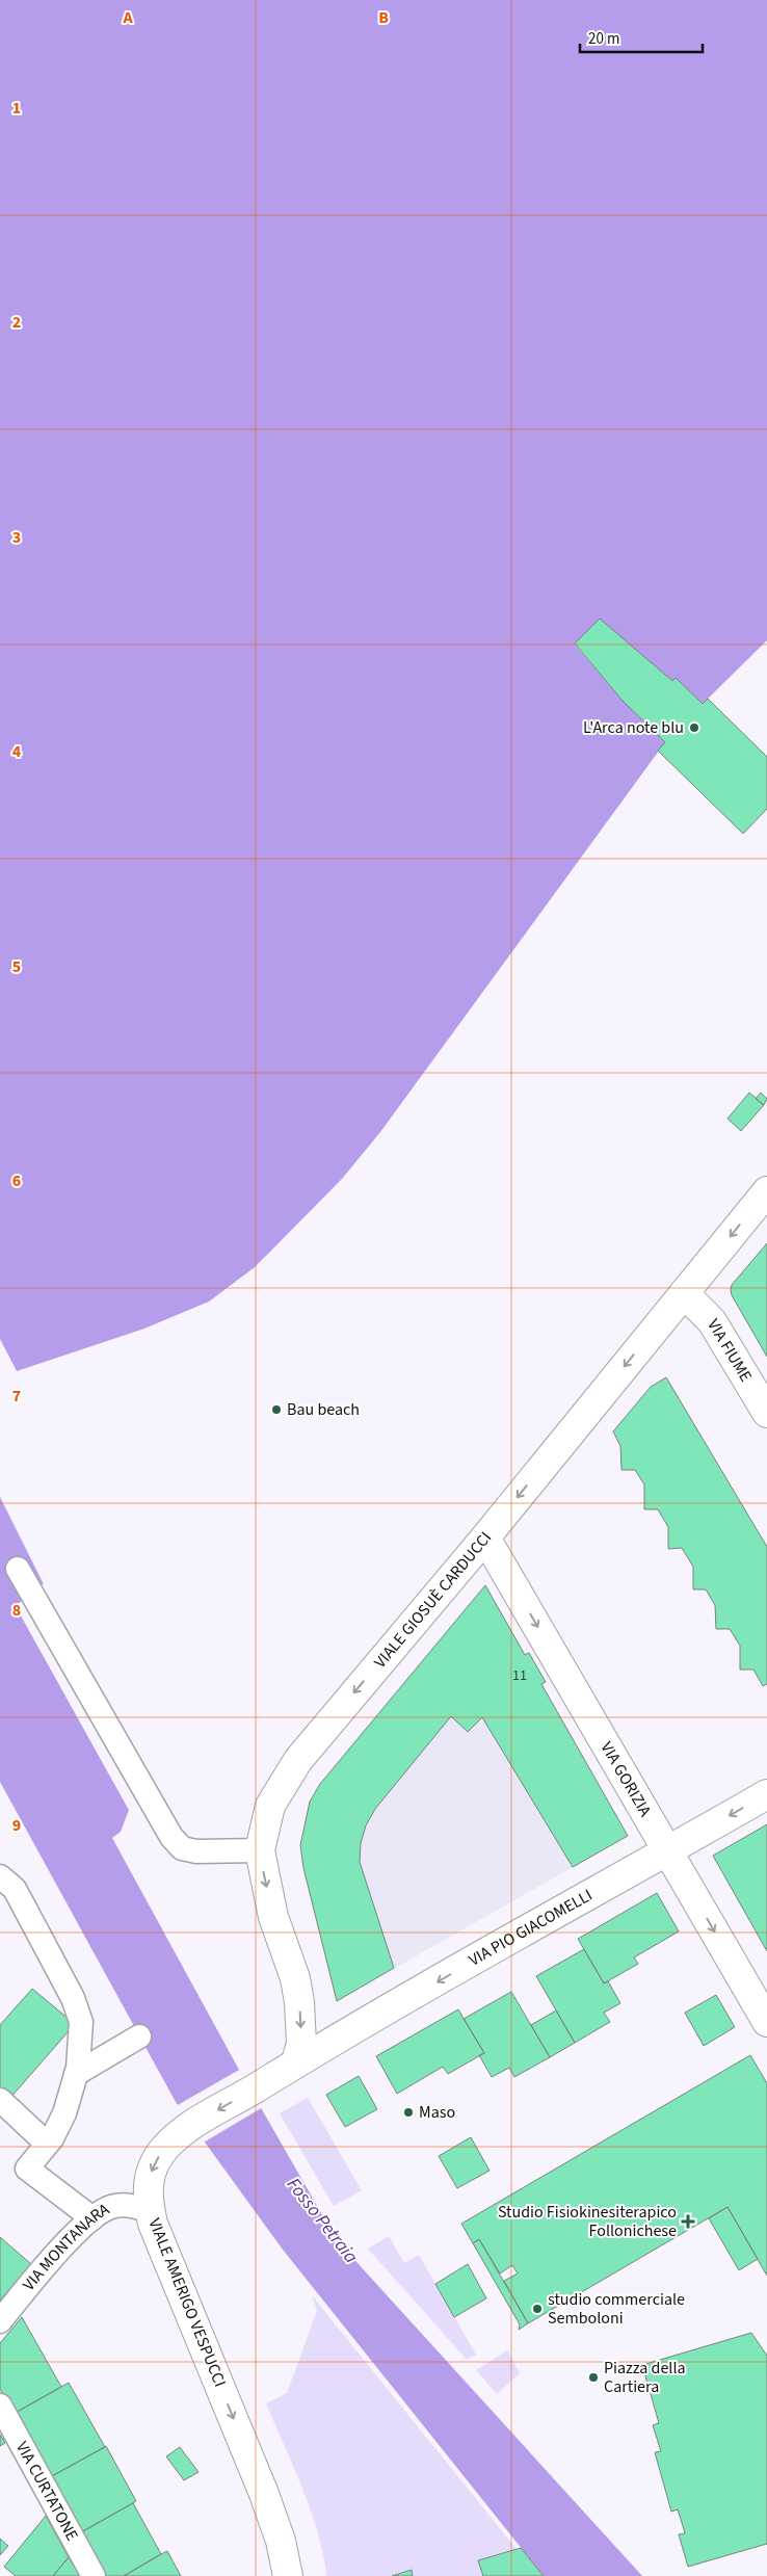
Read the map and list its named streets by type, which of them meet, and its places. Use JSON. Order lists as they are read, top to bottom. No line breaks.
{"streets":{"street":["VIA FIUME","VIALE GIOSUÈ CARDUCCI","VIA GORIZIA","VIA PIO GIACOMELLI","VIALE AMERIGO VESPUCCI"],"lane":["VIA MONTANARA","VIA CURTATONE"]},"crossings":[["VIA FIUME","VIALE GIOSUÈ CARDUCCI"],["VIALE GIOSUÈ CARDUCCI","VIA GORIZIA"],["VIALE GIOSUÈ CARDUCCI","VIA PIO GIACOMELLI"],["VIALE GIOSUÈ CARDUCCI","VIALE AMERIGO VESPUCCI"],["VIA GORIZIA","VIA PIO GIACOMELLI"],["VIA PIO GIACOMELLI","VIALE AMERIGO VESPUCCI"],["VIA MONTANARA","VIALE AMERIGO VESPUCCI"]],"one_way":["VIALE GIOSUÈ CARDUCCI","VIA GORIZIA","VIA PIO GIACOMELLI","VIALE AMERIGO VESPUCCI"],"water":["Fosso Petraia"],"places":{"other":["L'Arca note blu","Bau beach","Maso","studio commerciale Semboloni","Piazza della Cartiera"],"health":["Studio Fisiokinesiterapico Follonichese"]},"house_numbers":["11"],"scale_bar":"20 m","grid":{"columns":["A","B"],"rows":["1","2","3","4","5","6","7","8","9"]}}
